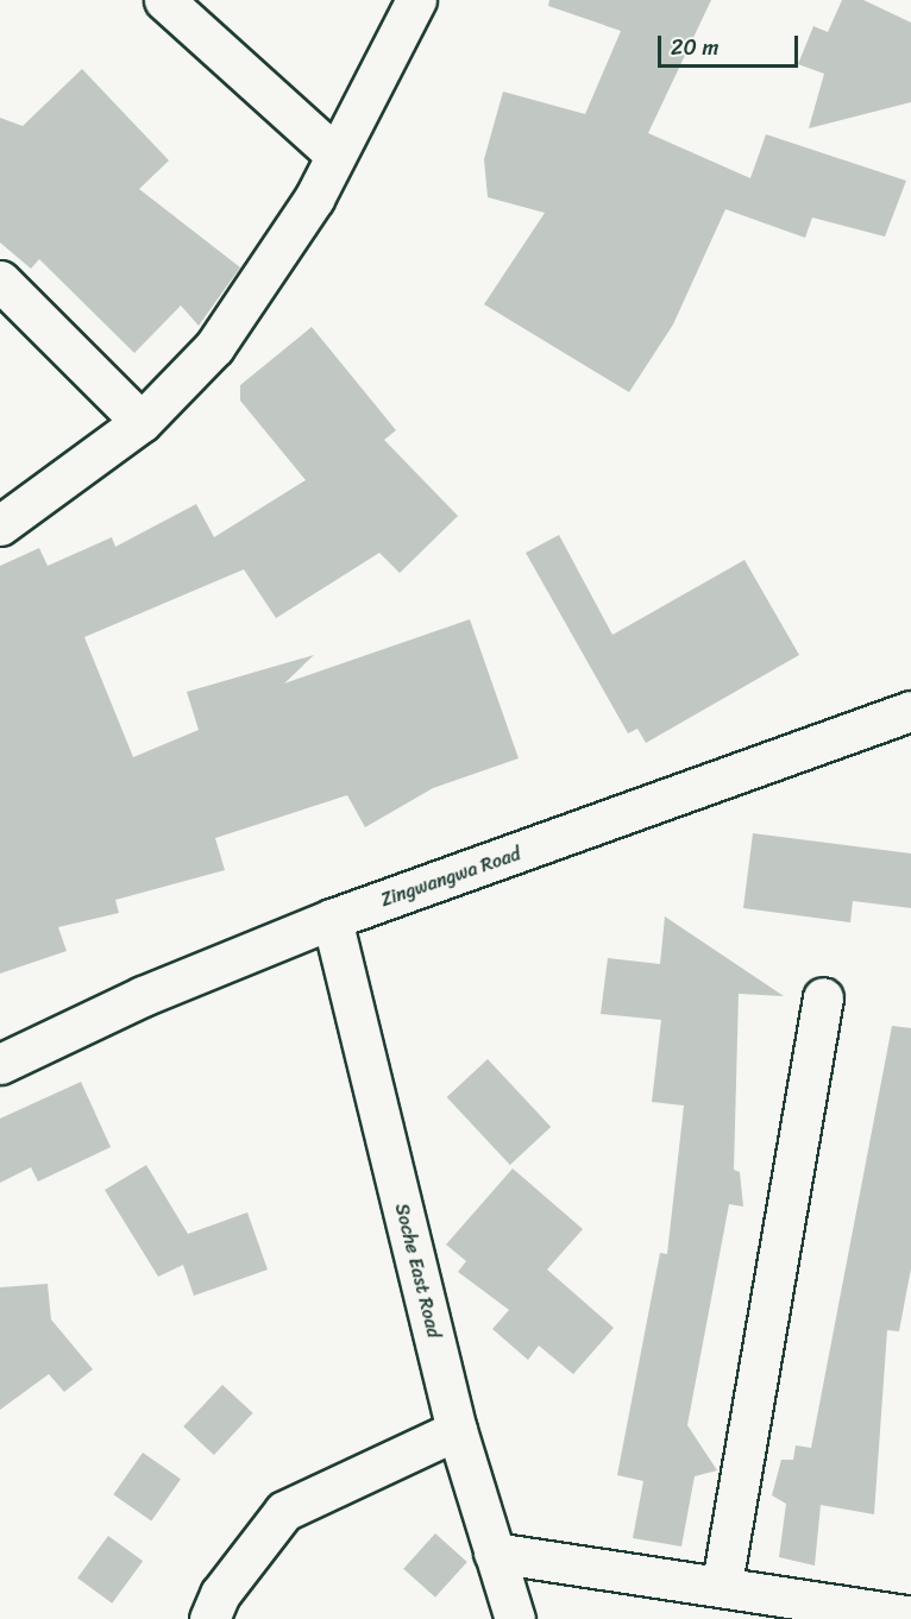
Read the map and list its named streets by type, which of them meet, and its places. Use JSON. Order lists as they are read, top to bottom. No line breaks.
{"streets":{"street":["Zingwangwa Road","Soche East Road"]},"crossings":[["Zingwangwa Road","Soche East Road"]],"scale_bar":"20 m"}
